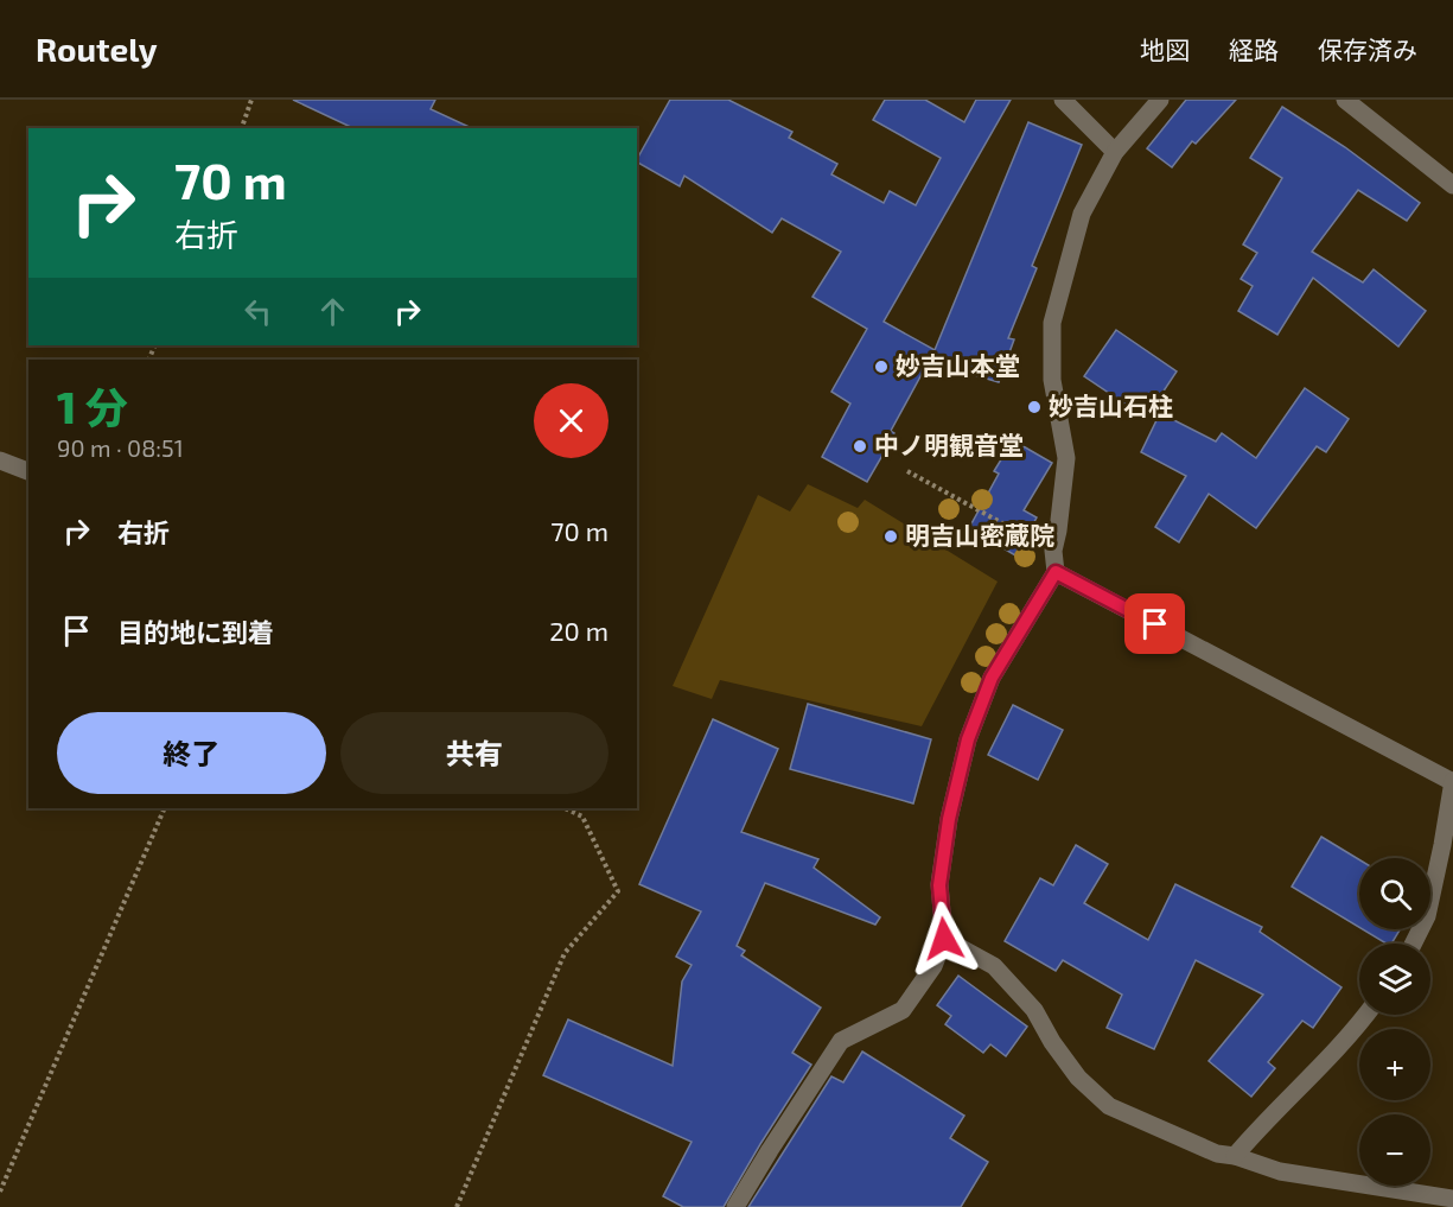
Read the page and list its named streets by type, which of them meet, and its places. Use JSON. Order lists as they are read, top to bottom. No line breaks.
{"places":["妙吉山本堂","妙吉山石柱","中ノ明観音堂","明吉山密蔵院"],"page":{"header":"Routely","nav":["地図","経路","保存済み"],"turn":["70 m","右折"],"heading":["1 分","90 m · 08:51"],"list":[{"name":"右折","value":"70 m"},{"name":"目的地に到着","value":"20 m"}],"buttons":["終了","共有"],"map_buttons":["+","−"]}}
